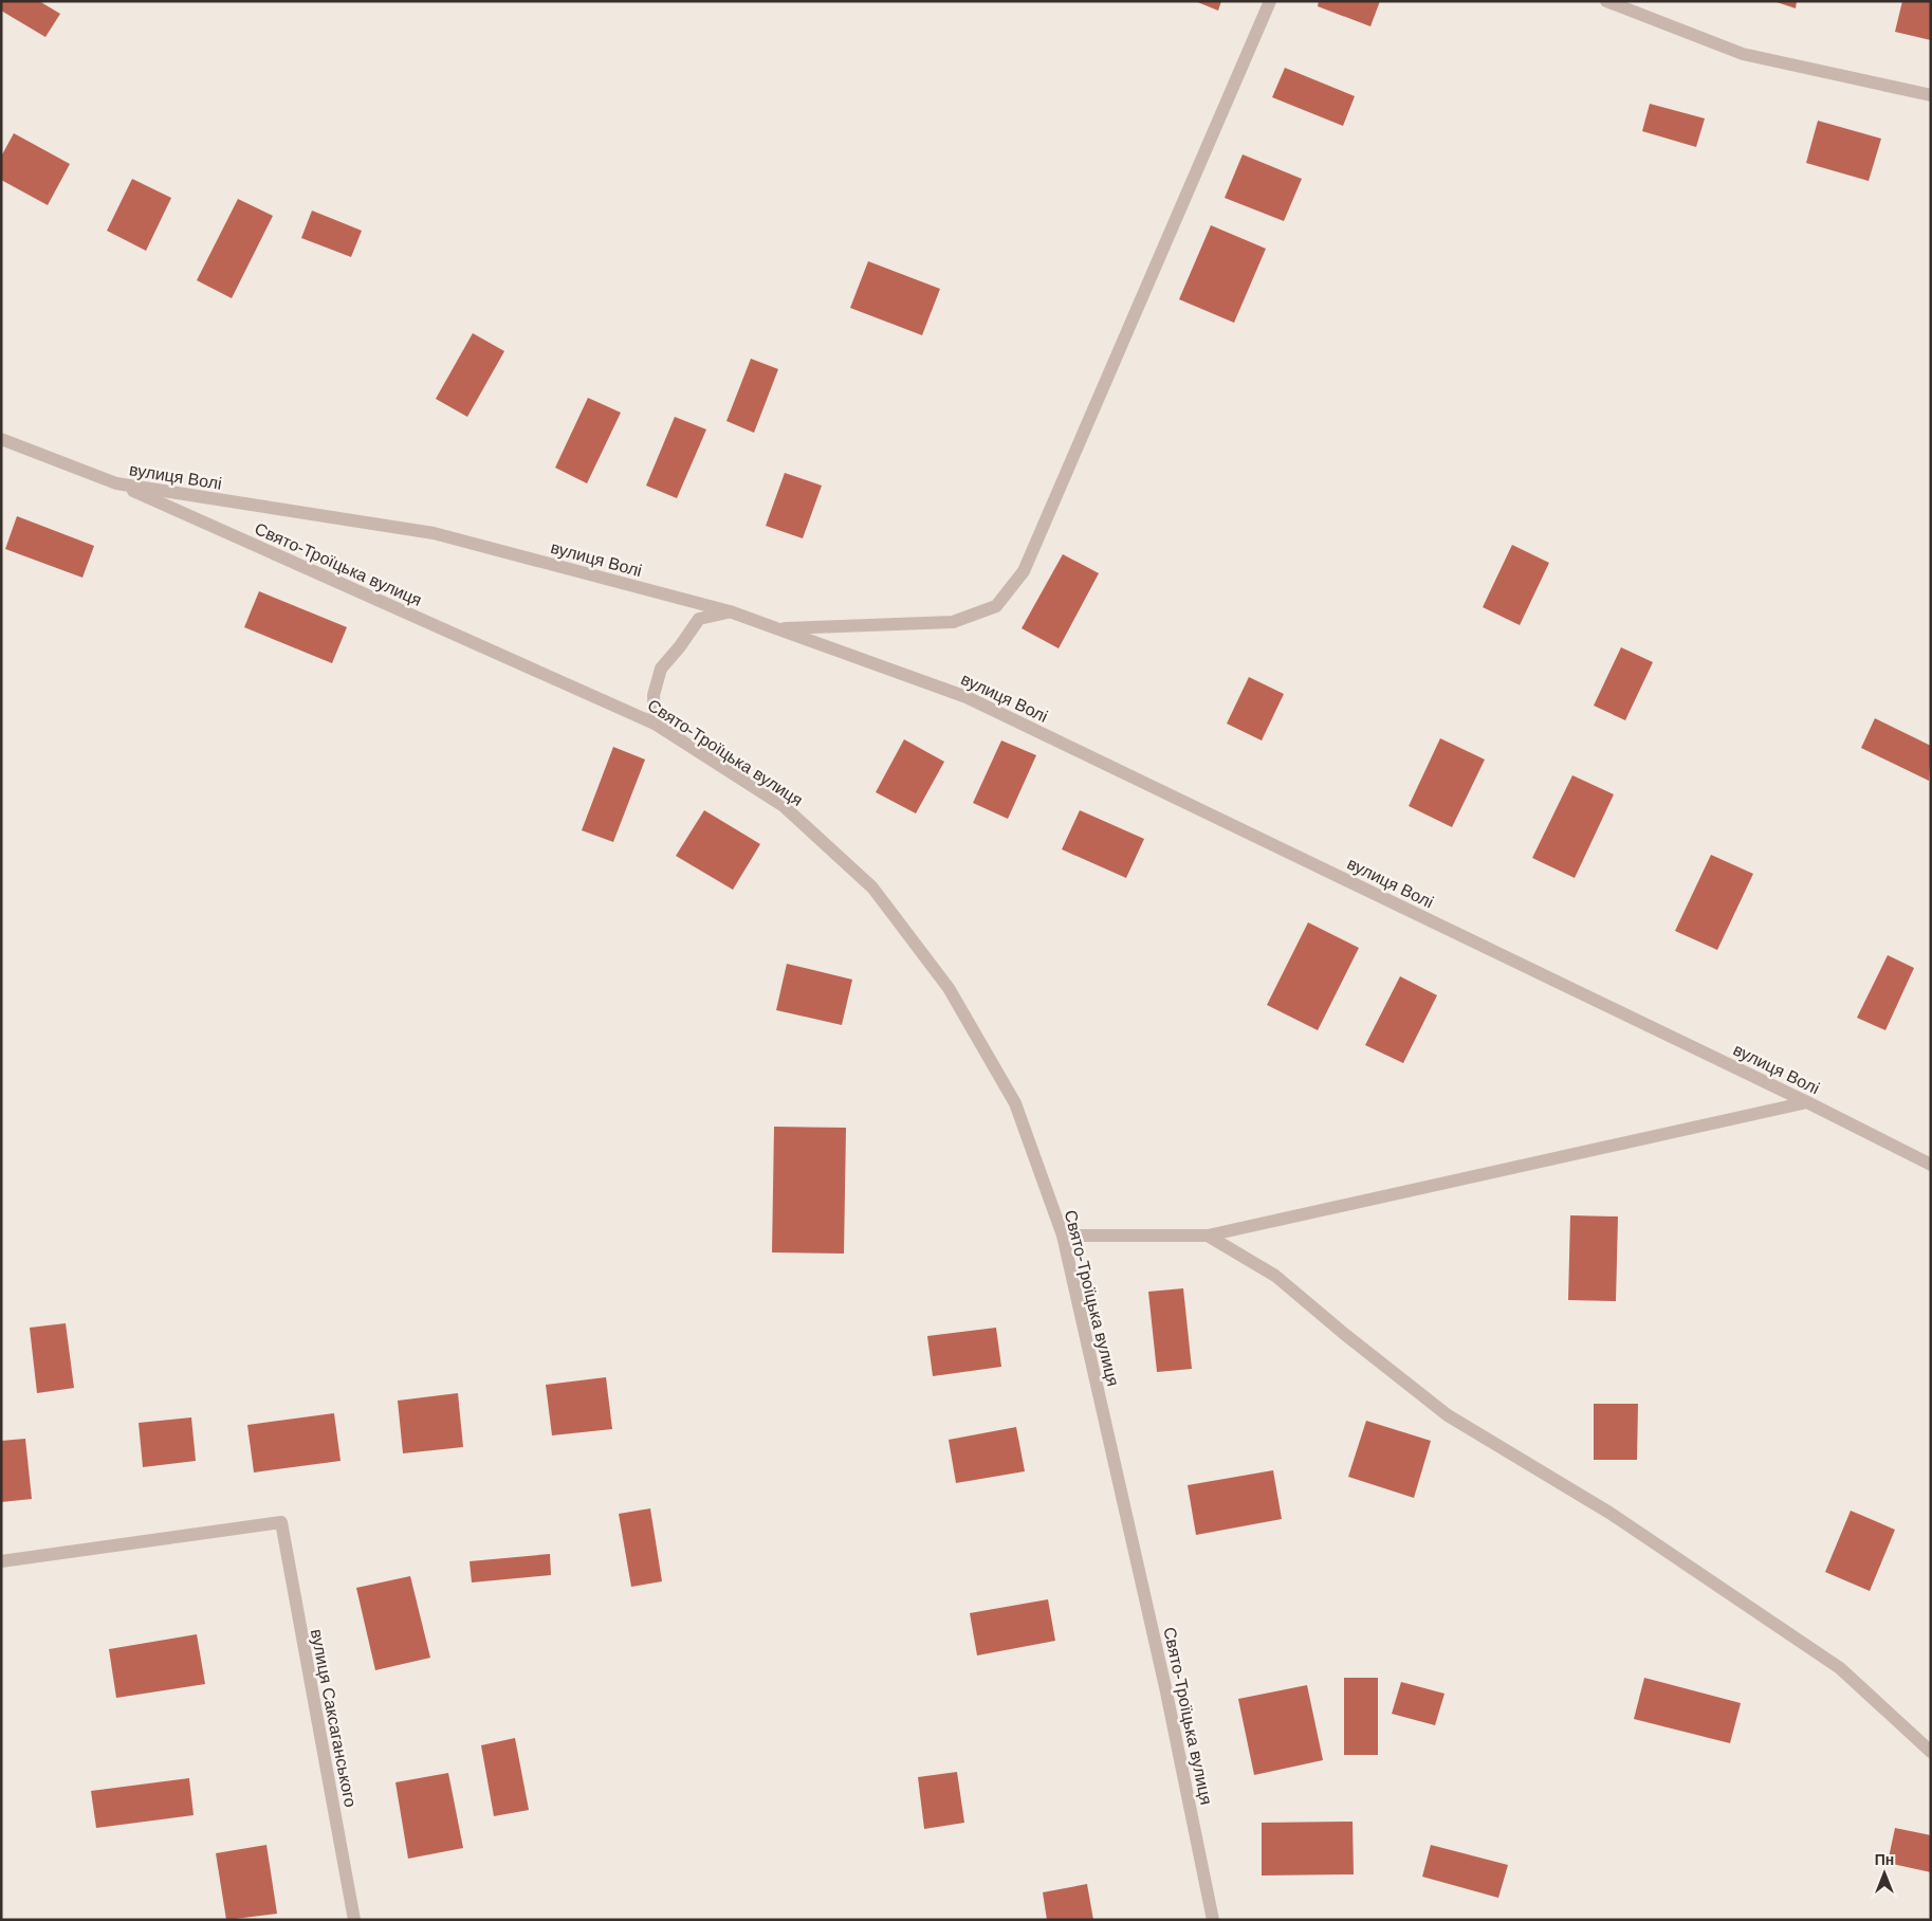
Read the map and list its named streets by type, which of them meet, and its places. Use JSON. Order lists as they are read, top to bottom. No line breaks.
{"streets":{"street":["вулиця Волі","Свято-Троїцька вулиця","вулиця Саксаганського"]},"crossings":[["вулиця Волі","Свято-Троїцька вулиця"]],"north":"top"}
